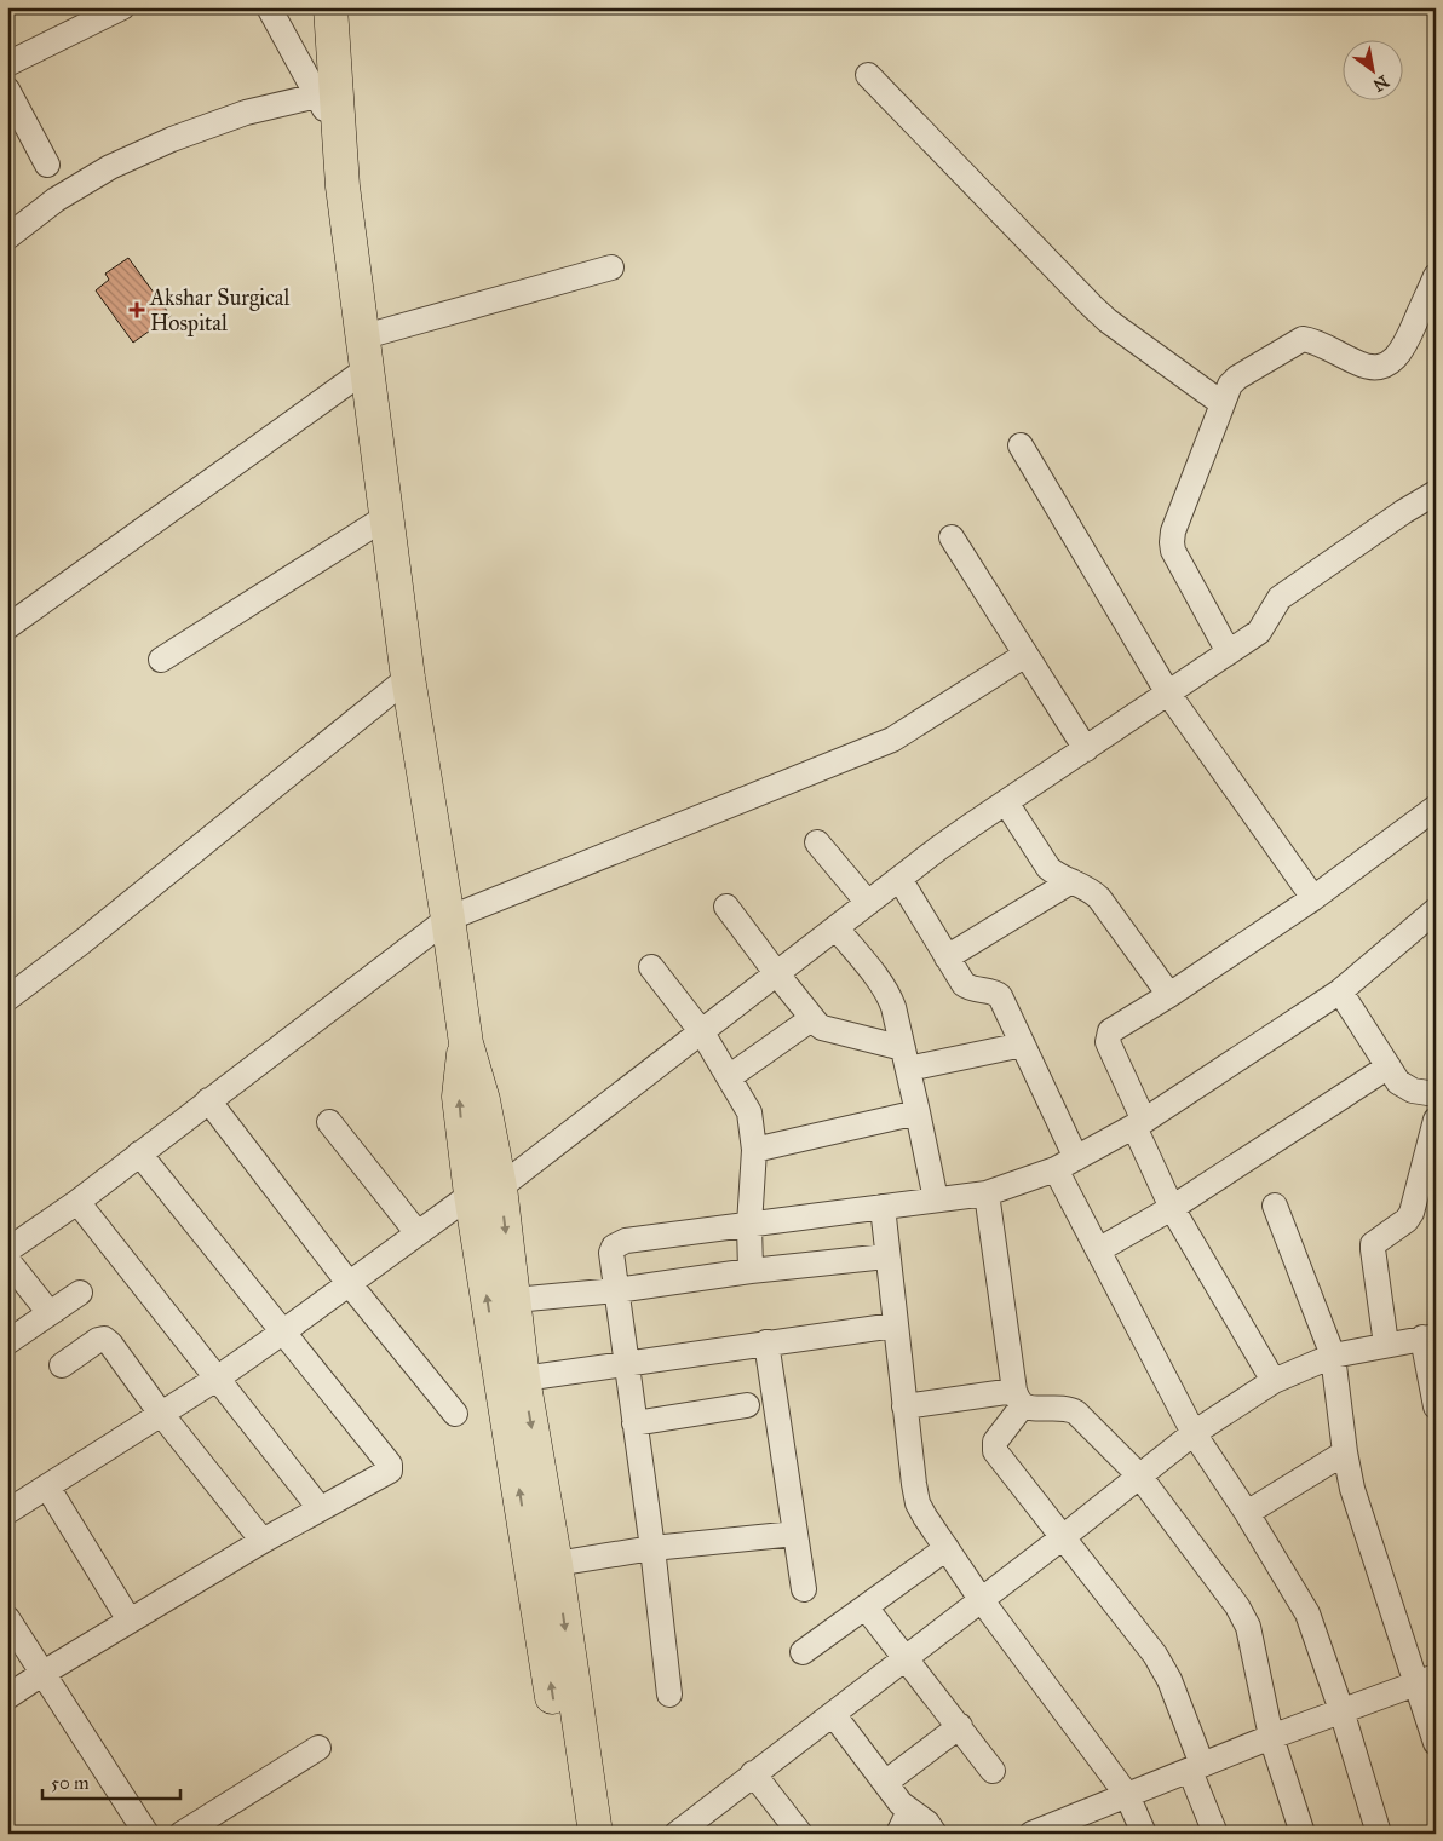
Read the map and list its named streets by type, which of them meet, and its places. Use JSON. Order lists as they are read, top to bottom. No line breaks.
{"places":{"health":["Akshar Surgical Hospital"]},"scale_bar":"50 m","north":"bottom right"}
